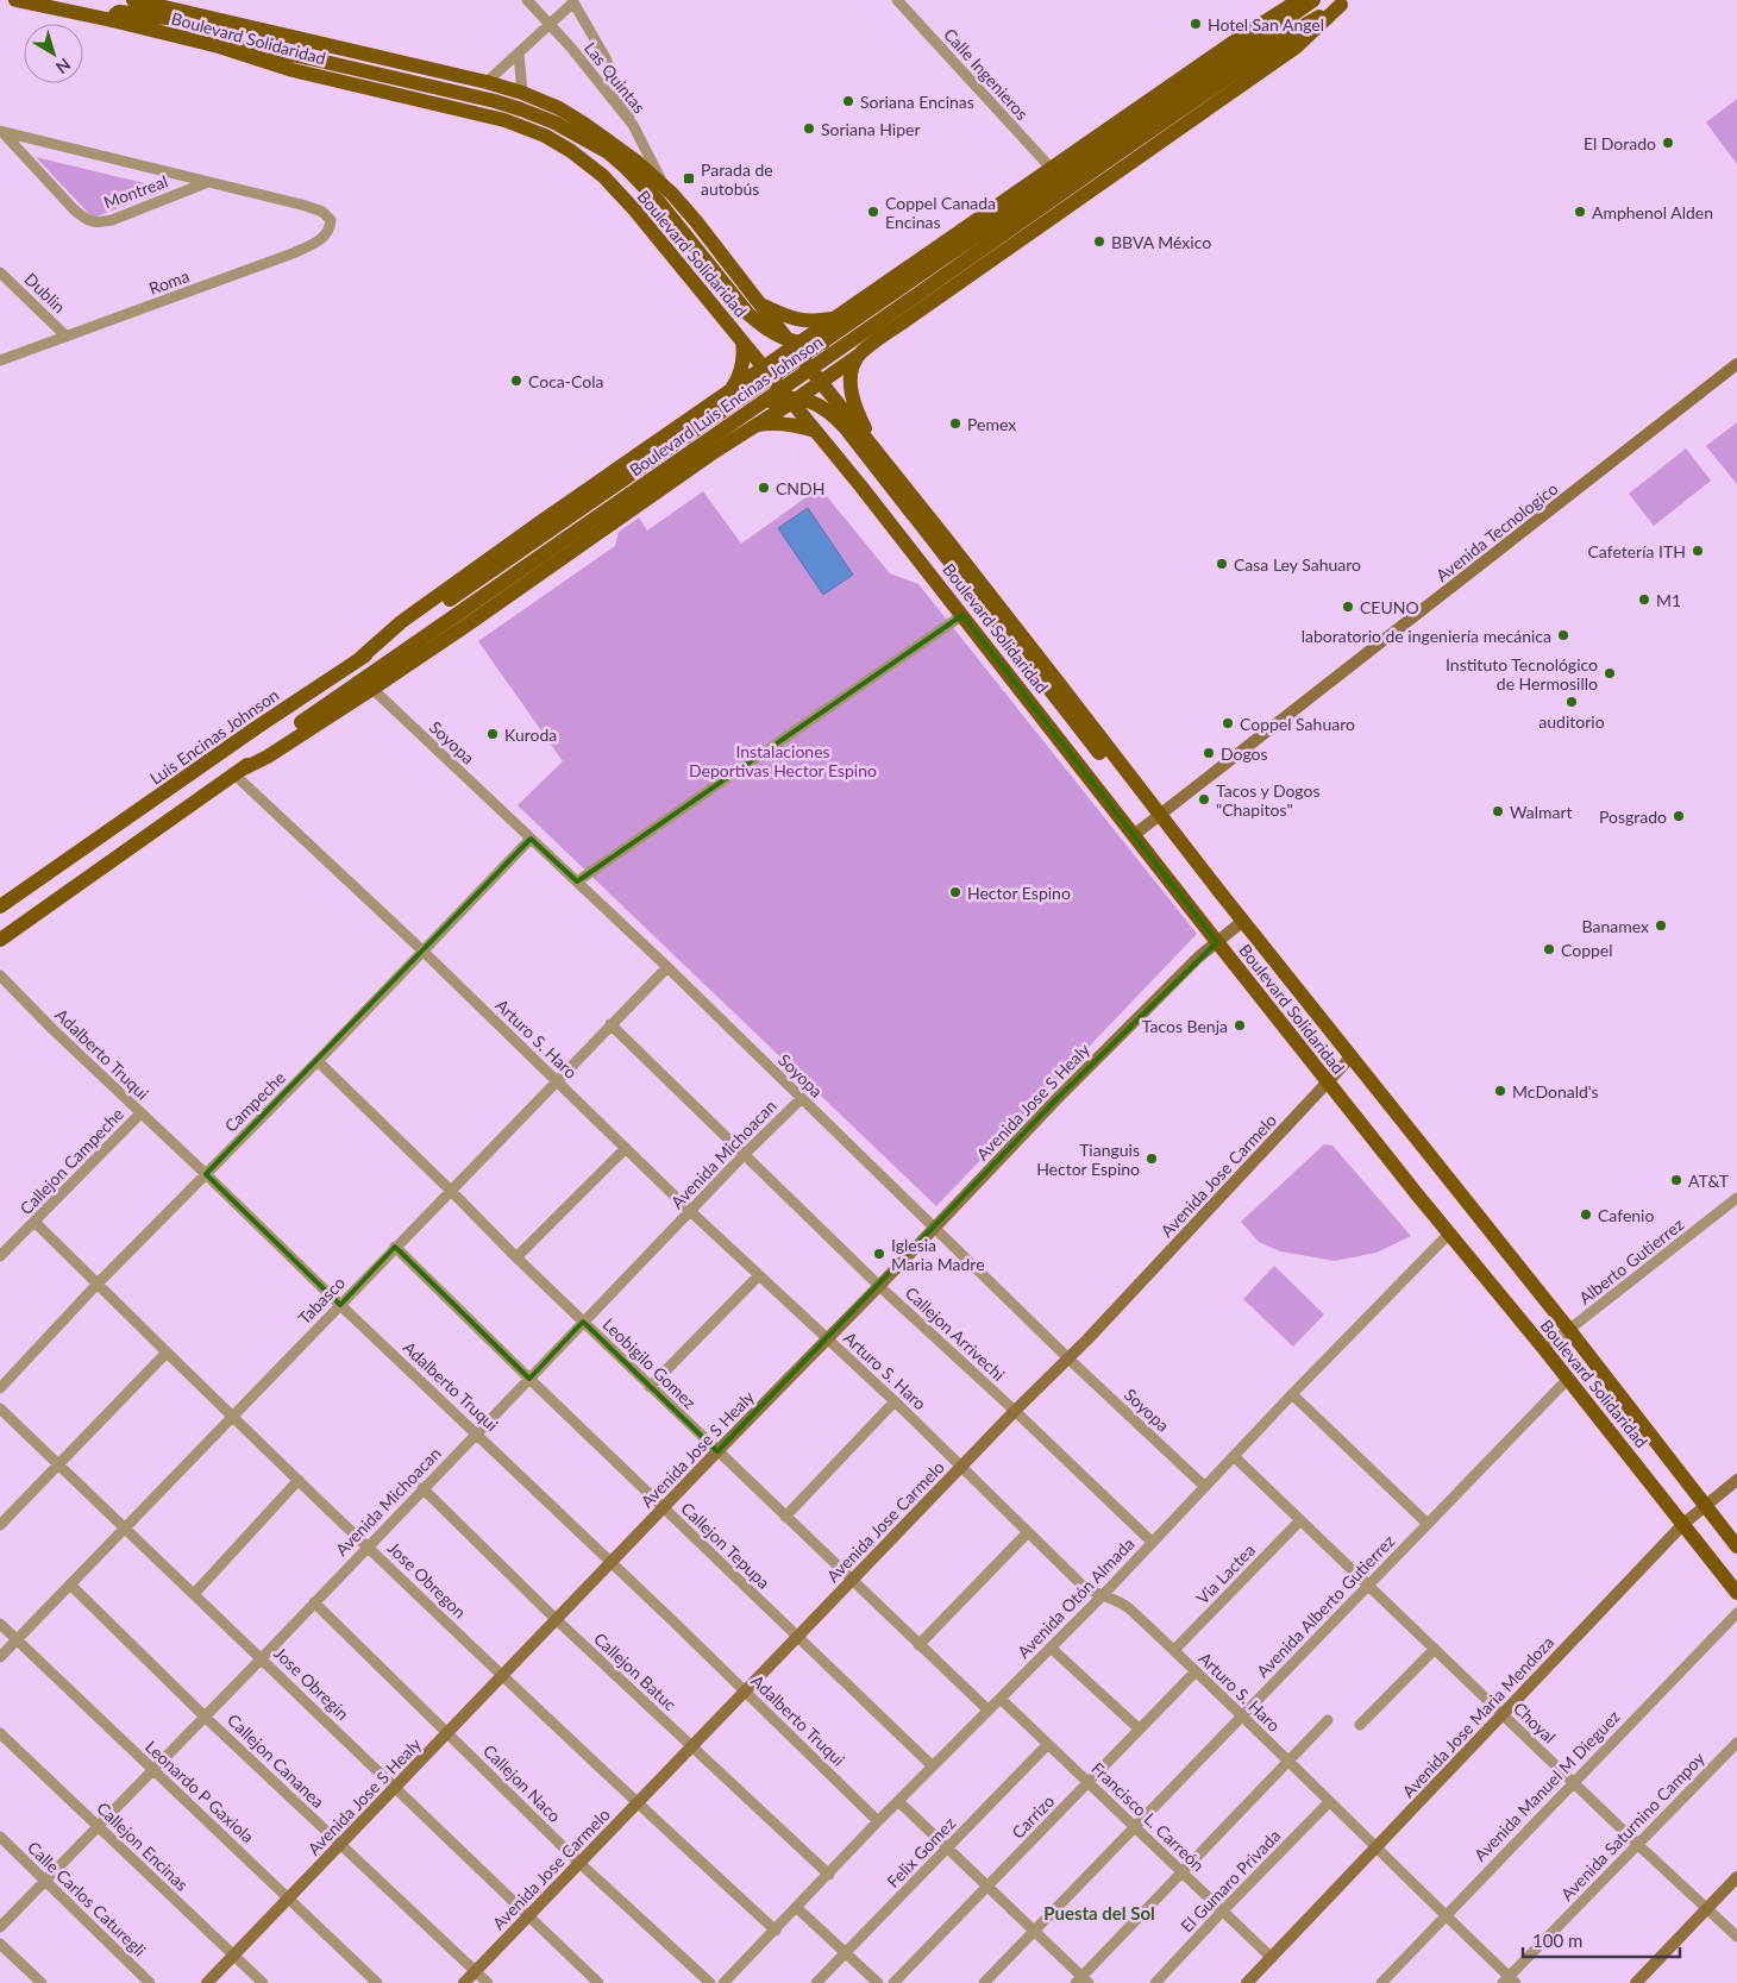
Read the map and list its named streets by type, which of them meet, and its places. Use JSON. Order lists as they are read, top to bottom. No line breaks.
{"streets":{"main road":["Boulevard Solidaridad","Boulevard Luis Encinas Johnson","Luis Encinas Johnson"],"street":["Calle Ingenieros","Las Quintas","Montreal","Roma","Dublin","Avenida Tecnologico","Soyopa","Arturo S. Haro","Adalberto Truqui","Campeche","Avenida Jose S Healy","Avenida Michoacan","Callejon Campeche","Avenida Jose Carmelo","Alberto Gutierrez","Tabasco","Callejon Arrivechi","Leobigilo Gomez","Callejon Tepupa","Via Lactea","Jose Obregon","Avenida Otón Almada","Avenida Alberto Gutierrez","Callejon Batuc","Jose Obregin","Avenida Jose Maria Mendoza","Choyal","Callejon Cananea","Callejon Naco","Avenida Manuel M Dieguez","Leonardo P Gaxiola","Carrizo","Francisco L. Carreón","Avenida Saturnino Campoy","Callejon Encinas","Felix Gomez","El Gumaro Privada","Calle Carlos Caturegli"]},"crossings":[["Boulevard Solidaridad","Las Quintas"],["Boulevard Solidaridad","Avenida Tecnologico"],["Boulevard Solidaridad","Avenida Jose S Healy"],["Boulevard Solidaridad","Avenida Jose Carmelo"],["Boulevard Solidaridad","Alberto Gutierrez"],["Boulevard Solidaridad","Avenida Otón Almada"],["Boulevard Solidaridad","Avenida Alberto Gutierrez"],["Boulevard Solidaridad","Avenida Jose Maria Mendoza"],["Montreal","Roma"],["Roma","Dublin"],["Boulevard Luis Encinas Johnson","Luis Encinas Johnson"],["Boulevard Luis Encinas Johnson","Soyopa"],["Soyopa","Campeche"],["Soyopa","Avenida Jose S Healy"],["Soyopa","Avenida Michoacan"],["Soyopa","Avenida Jose Carmelo"],["Soyopa","Tabasco"],["Soyopa","Avenida Otón Almada"],["Arturo S. Haro","Campeche"],["Arturo S. Haro","Avenida Jose S Healy"],["Arturo S. Haro","Avenida Michoacan"],["Arturo S. Haro","Avenida Jose Carmelo"],["Arturo S. Haro","Tabasco"],["Arturo S. Haro","Via Lactea"],["Arturo S. Haro","Avenida Otón Almada"],["Arturo S. Haro","Avenida Alberto Gutierrez"],["Arturo S. Haro","Avenida Jose Maria Mendoza"],["Arturo S. Haro","Avenida Manuel M Dieguez"],["Arturo S. Haro","Carrizo"],["Arturo S. Haro","Avenida Saturnino Campoy"],["Arturo S. Haro","El Gumaro Privada"],["Adalberto Truqui","Campeche"],["Adalberto Truqui","Avenida Jose S Healy"],["Adalberto Truqui","Avenida Michoacan"],["Adalberto Truqui","Callejon Campeche"],["Adalberto Truqui","Avenida Jose Carmelo"],["Adalberto Truqui","Tabasco"],["Adalberto Truqui","Avenida Otón Almada"],["Campeche","Leobigilo Gomez"],["Campeche","Jose Obregon"],["Avenida Jose S Healy","Callejon Arrivechi"],["Avenida Jose S Healy","Leobigilo Gomez"],["Avenida Jose S Healy","Callejon Tepupa"],["Avenida Jose S Healy","Jose Obregon"],["Avenida Jose S Healy","Callejon Batuc"],["Avenida Jose S Healy","Jose Obregin"],["Avenida Jose S Healy","Callejon Cananea"],["Avenida Jose S Healy","Callejon Naco"],["Avenida Jose S Healy","Leonardo P Gaxiola"],["Avenida Jose S Healy","Callejon Encinas"],["Avenida Michoacan","Callejon Arrivechi"],["Avenida Michoacan","Leobigilo Gomez"],["Avenida Michoacan","Callejon Tepupa"],["Avenida Michoacan","Jose Obregon"],["Avenida Michoacan","Callejon Batuc"],["Avenida Michoacan","Jose Obregin"],["Avenida Michoacan","Callejon Cananea"],["Avenida Michoacan","Callejon Naco"],["Avenida Michoacan","Leonardo P Gaxiola"],["Avenida Michoacan","Callejon Encinas"],["Avenida Michoacan","Calle Carlos Caturegli"],["Callejon Campeche","Jose Obregon"],["Avenida Jose Carmelo","Callejon Arrivechi"],["Avenida Jose Carmelo","Leobigilo Gomez"],["Avenida Jose Carmelo","Callejon Tepupa"],["Avenida Jose Carmelo","Jose Obregon"],["Avenida Jose Carmelo","Callejon Batuc"],["Avenida Jose Carmelo","Jose Obregin"],["Avenida Jose Carmelo","Callejon Cananea"],["Avenida Jose Carmelo","Callejon Naco"],["Tabasco","Callejon Arrivechi"],["Tabasco","Leobigilo Gomez"],["Tabasco","Callejon Tepupa"],["Tabasco","Jose Obregon"],["Tabasco","Jose Obregin"],["Tabasco","Callejon Cananea"],["Tabasco","Leonardo P Gaxiola"],["Callejon Arrivechi","Avenida Otón Almada"],["Leobigilo Gomez","Avenida Otón Almada"],["Callejon Tepupa","Avenida Otón Almada"],["Via Lactea","Choyal"],["Jose Obregon","Avenida Otón Almada"],["Avenida Otón Almada","Callejon Batuc"],["Avenida Otón Almada","Choyal"],["Avenida Otón Almada","Francisco L. Carreón"],["Avenida Alberto Gutierrez","Choyal"],["Avenida Alberto Gutierrez","Francisco L. Carreón"],["Avenida Jose Maria Mendoza","Choyal"],["Avenida Jose Maria Mendoza","Francisco L. Carreón"],["Choyal","Avenida Manuel M Dieguez"],["Choyal","Avenida Saturnino Campoy"],["Carrizo","Francisco L. Carreón"],["Francisco L. Carreón","Felix Gomez"],["Francisco L. Carreón","El Gumaro Privada"]],"districts":["Puesta del Sol"],"parks":["Instalaciones Deportivas Hector Espino"],"places":{"other":["Hotel San Angel","Soriana Encinas","Soriana Hiper","El Dorado","Coppel Canada Encinas","Amphenol Alden","BBVA México","Coca-Cola","Pemex","CNDH","Cafetería ITH","Casa Ley Sahuaro","M1","CEUNO","laboratorio de ingeniería mecánica","Instituto Tecnológico de Hermosillo","auditorio","Coppel Sahuaro","Kuroda","Dogos","Tacos y Dogos \"Chapitos\"","Walmart","Posgrado","Hector Espino","Banamex","Coppel","Tacos Benja","McDonald's","Tianguis Hector Espino","AT&T","Cafenio","Iglesia Maria Madre"],"transit":["Parada de autobús"]},"scale_bar":"100 m","north":"bottom right"}
